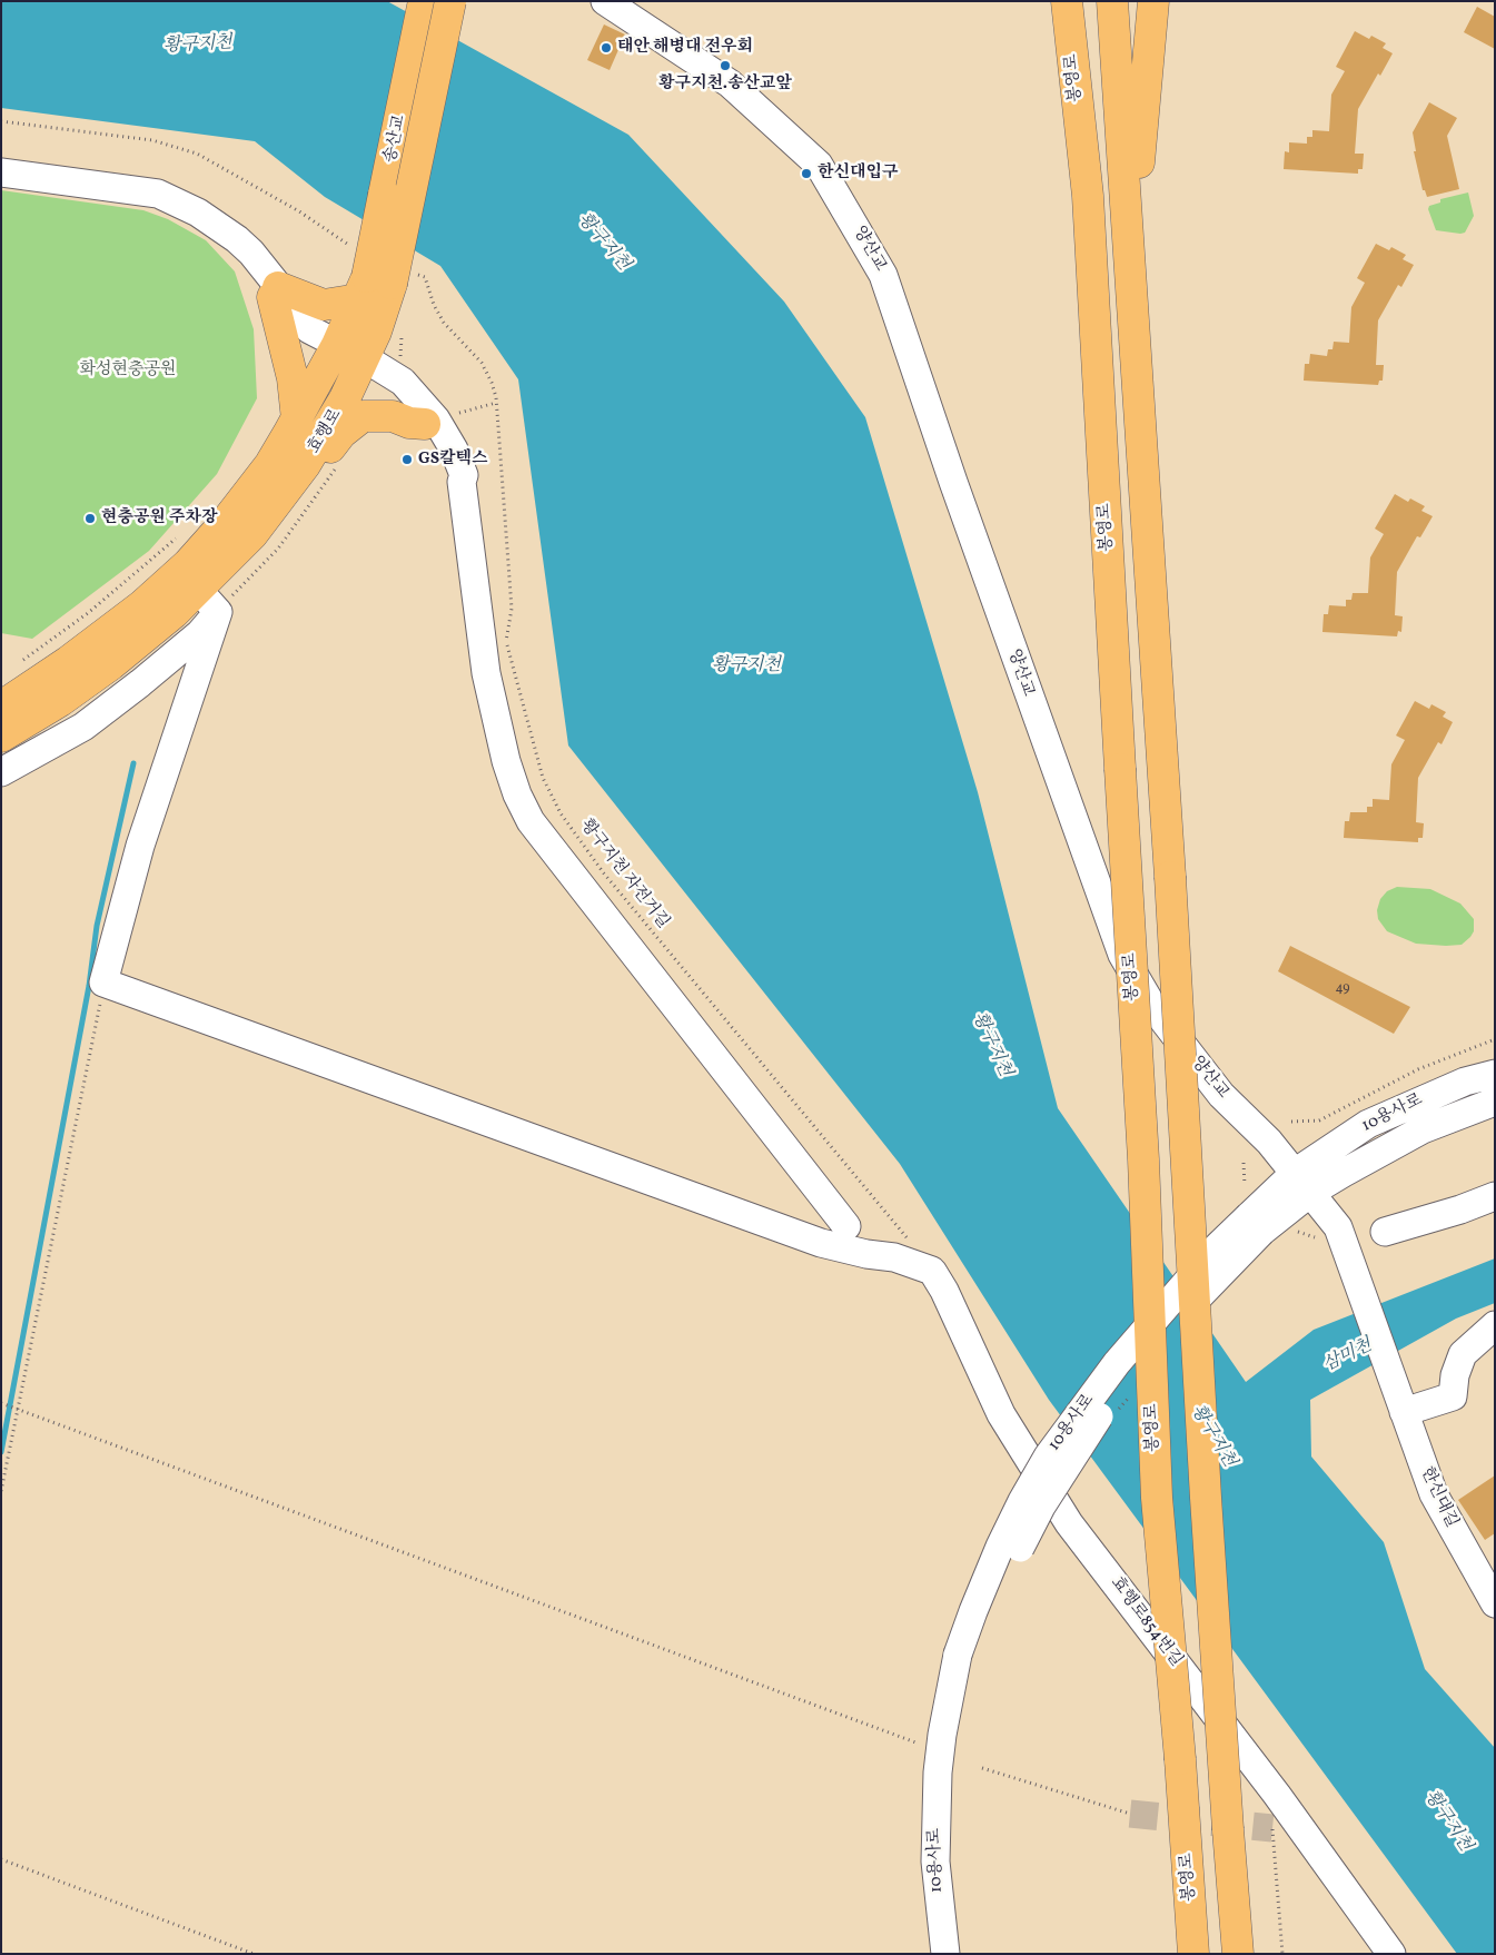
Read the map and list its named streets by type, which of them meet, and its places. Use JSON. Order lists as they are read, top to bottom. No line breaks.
{"streets":{"main road":["봉영로","송산교","효행로"],"street":["양산교","10용사로","한신대길","효행로854번길"],"path":["황구지천 자전거길"]},"crossings":[["송산교","효행로"],["양산교","10용사로"],["양산교","한신대길"]],"water":["황구지천","삼미천"],"parks":["화성현충공원"],"places":["태안 해병대 전우회","황구지천.송산교앞","한신대입구","GS칼텍스","현충공원 주차장"],"house_numbers":["49"]}
